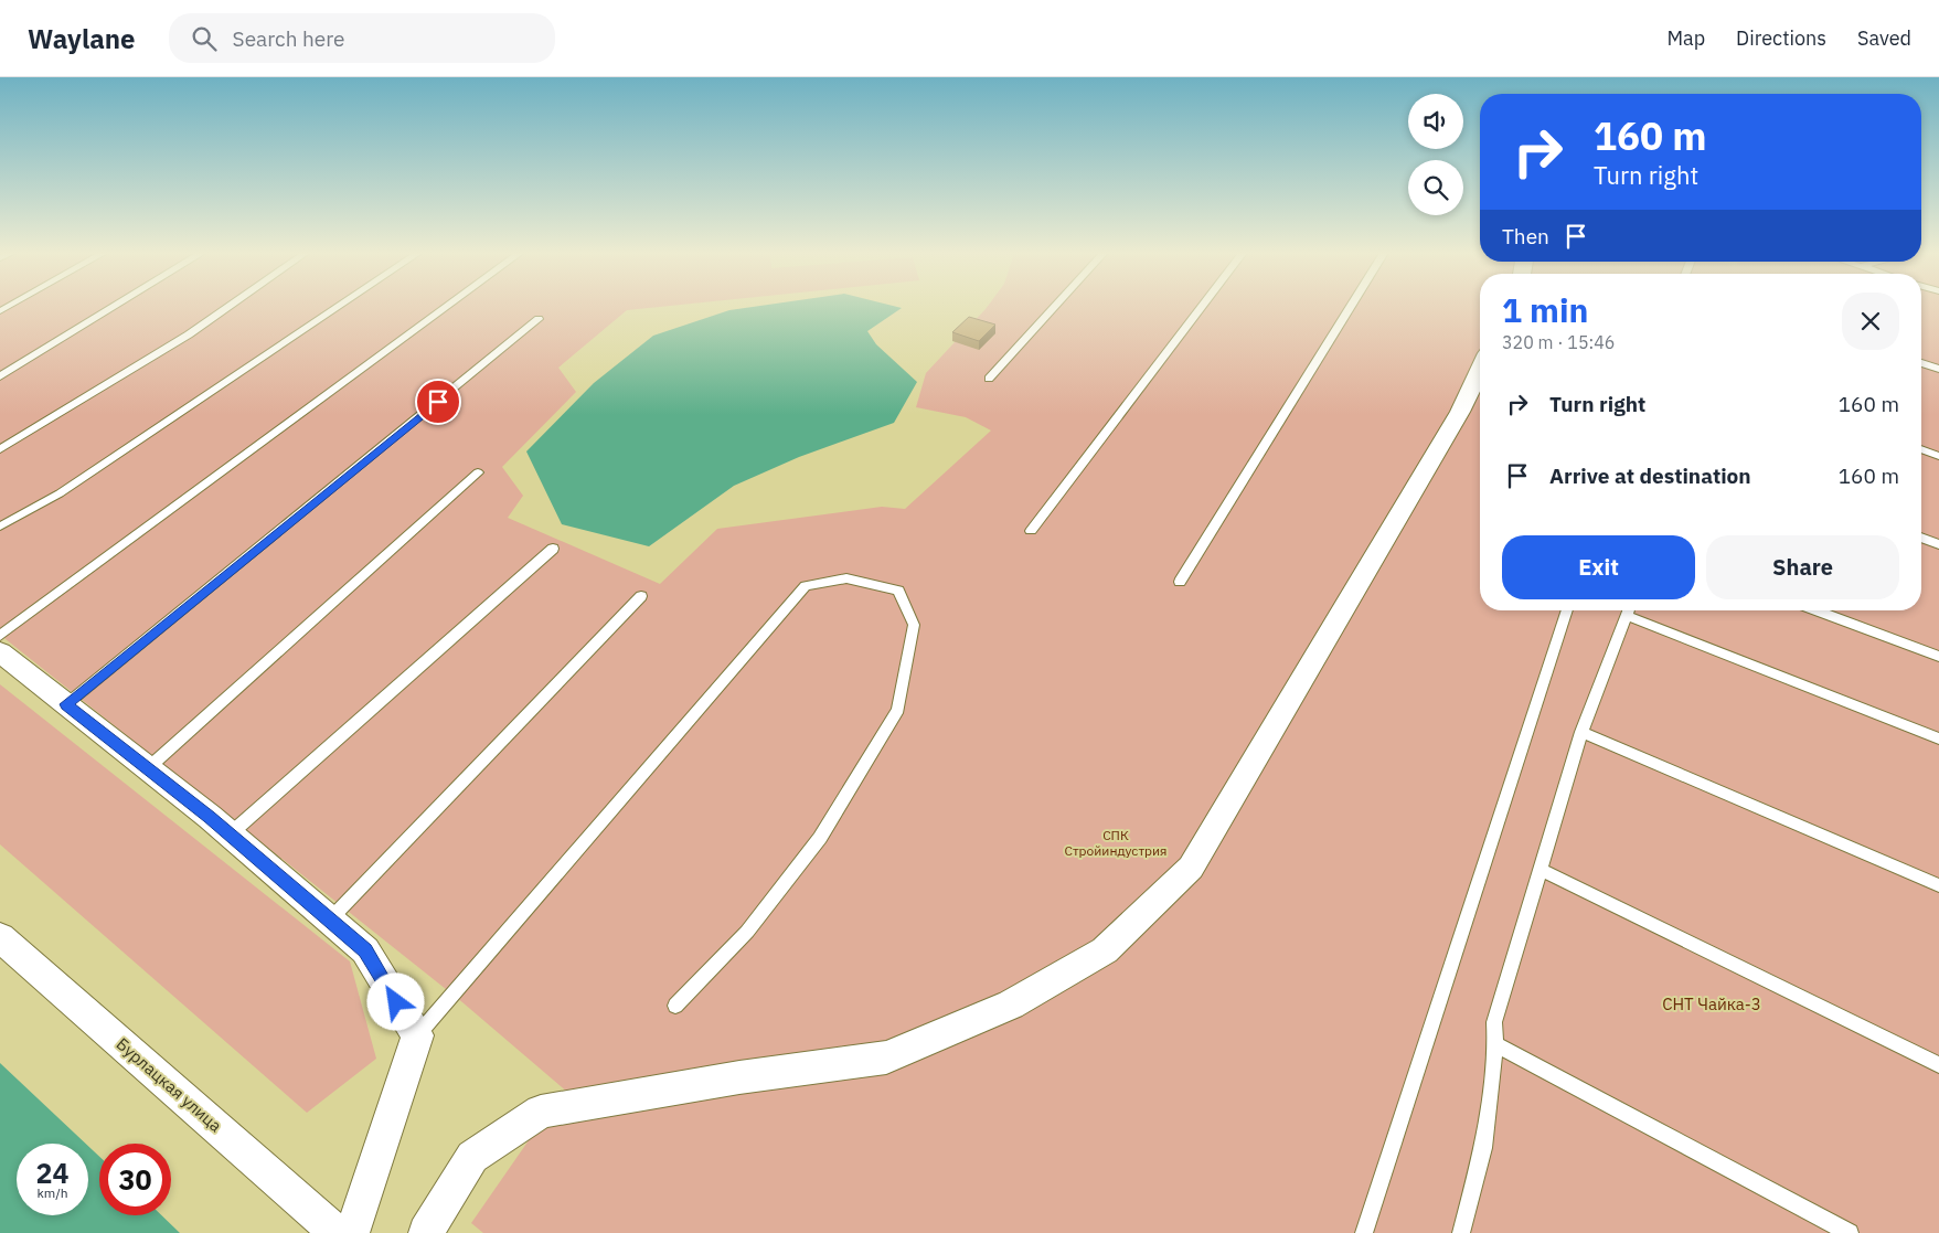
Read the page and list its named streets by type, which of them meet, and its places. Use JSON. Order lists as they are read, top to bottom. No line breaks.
{"streets":{"street":["Бурлацкая улица"]},"parks":["СПК Стройиндустрия","СНТ Чайка-3"],"page":{"header":"Waylane","search":"Search here","nav":["Map","Directions","Saved"],"turn":["160 m","Turn right"],"then":"Then","heading":["1 min","320 m · 15:46"],"list":[{"name":"Turn right","value":"160 m"},{"name":"Arrive at destination","value":"160 m"}],"buttons":["Exit","Share"],"speed":"24 km/h","limit":"30"}}
